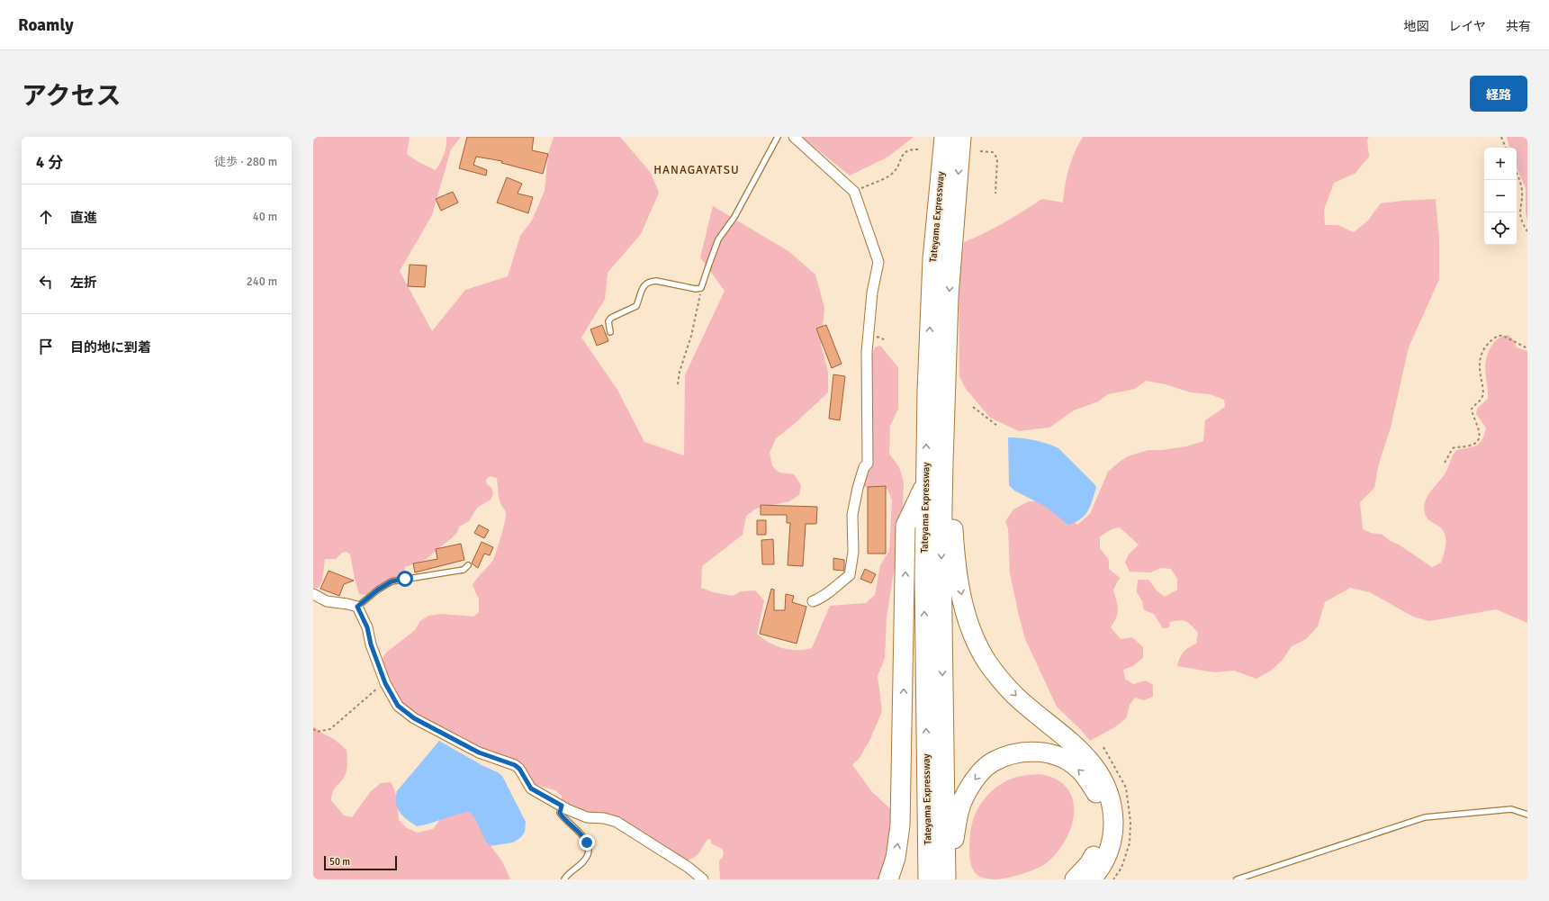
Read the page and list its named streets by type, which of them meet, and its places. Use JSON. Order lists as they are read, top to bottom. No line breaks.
{"streets":{"highway":["Tateyama Expressway"]},"districts":["HANAGAYATSU"],"scale_bar":"50 m","page":{"header":"Roamly","nav":["地図","レイヤ","共有"],"title":"アクセス","buttons":"経路","heading":["4 分","徒歩 · 280 m"],"map_buttons":["+","−"],"list":[["直進","40 m"],["左折","240 m"],"目的地に到着"],"scale":"50 m"}}
